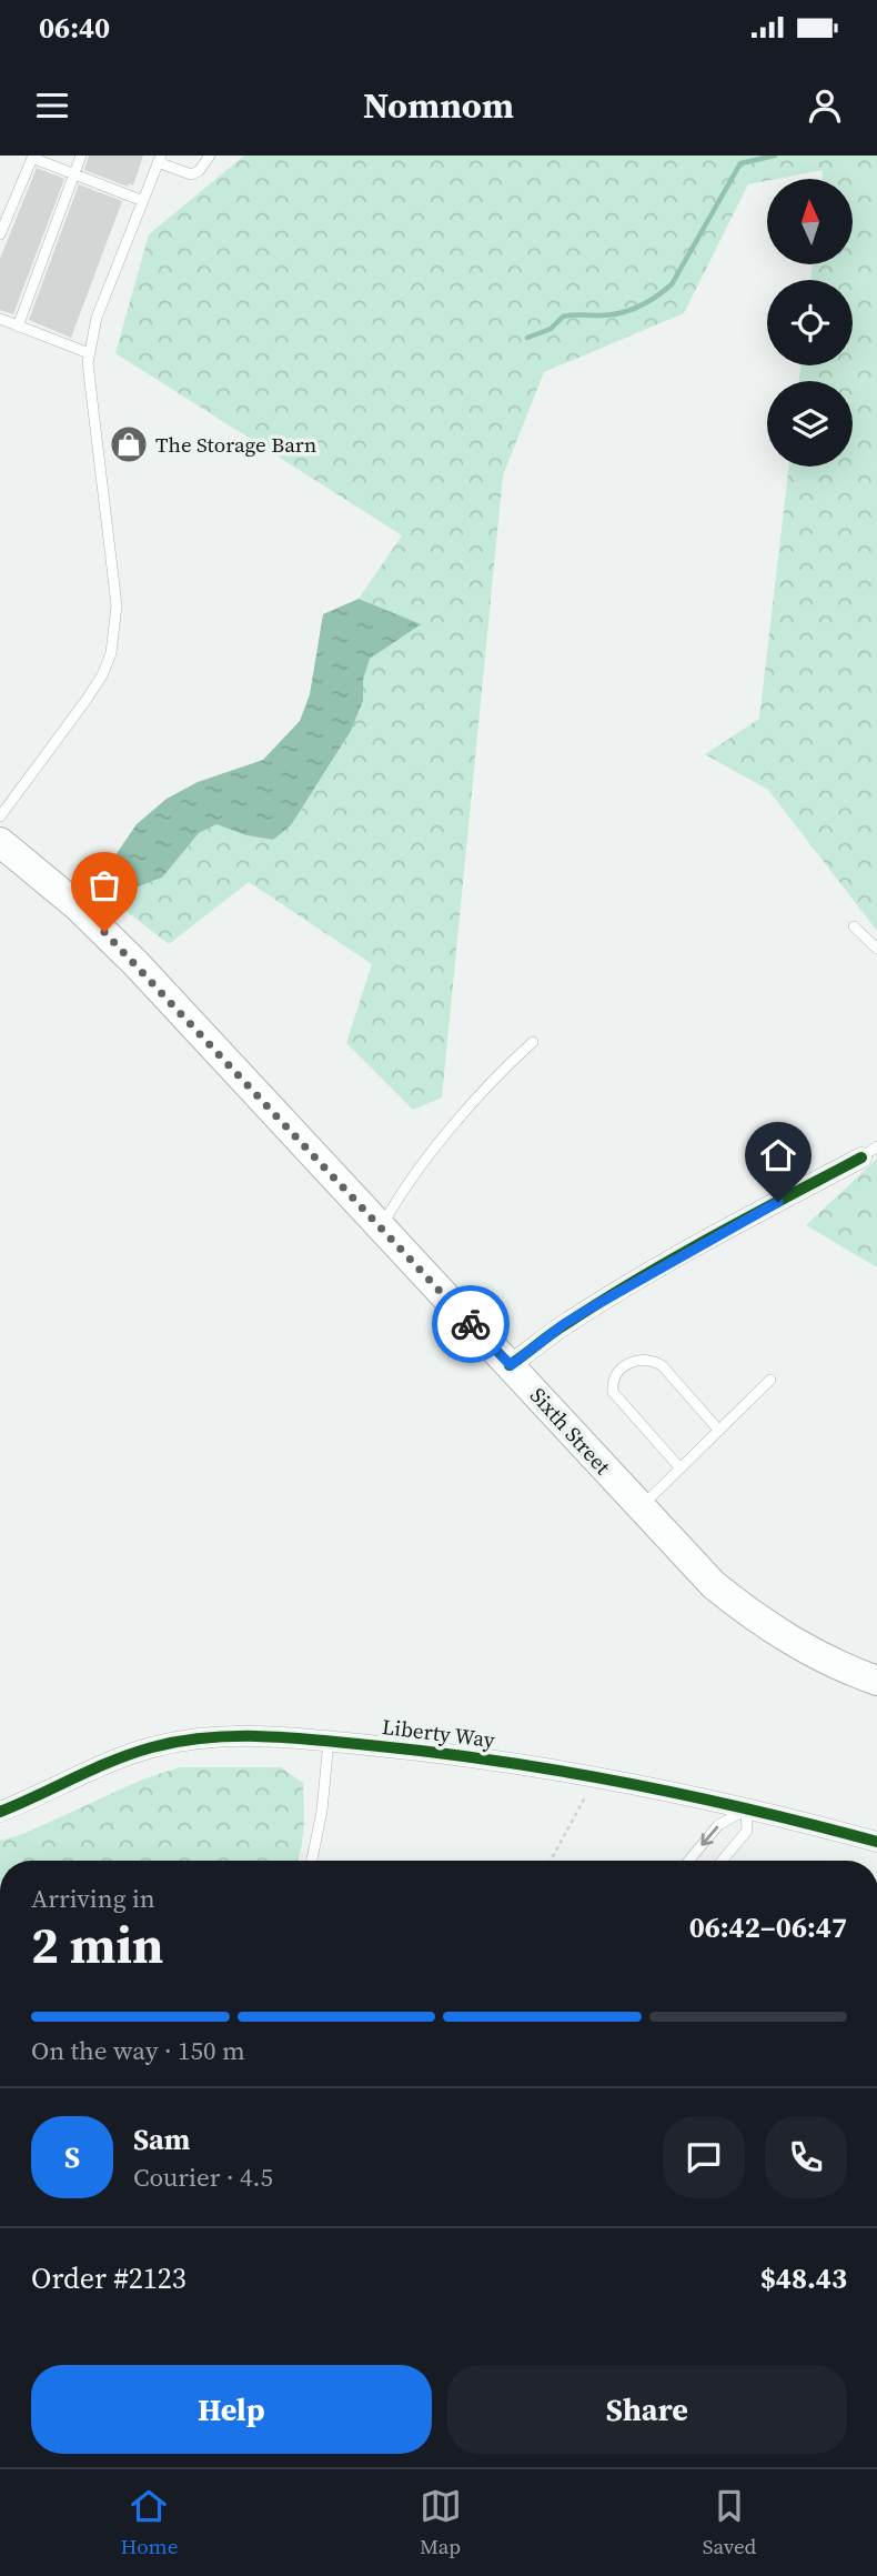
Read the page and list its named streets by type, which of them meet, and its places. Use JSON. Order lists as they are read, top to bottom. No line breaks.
{"streets":{"main road":["Sixth Street"],"street":["Liberty Way"]},"places":{"shop":["The Storage Barn"]},"north":"top","page":{"status":"06:40","header":"Nomnom","heading":["2 min","Arriving in","06:42–06:47"],"panel":["Sam","Courier · 4.5","Order #2123","$48.43"],"bar":"On the way · 150 m","round":"S","buttons":["Help","Share"],"tabs":["Home","Map","Saved"]}}
